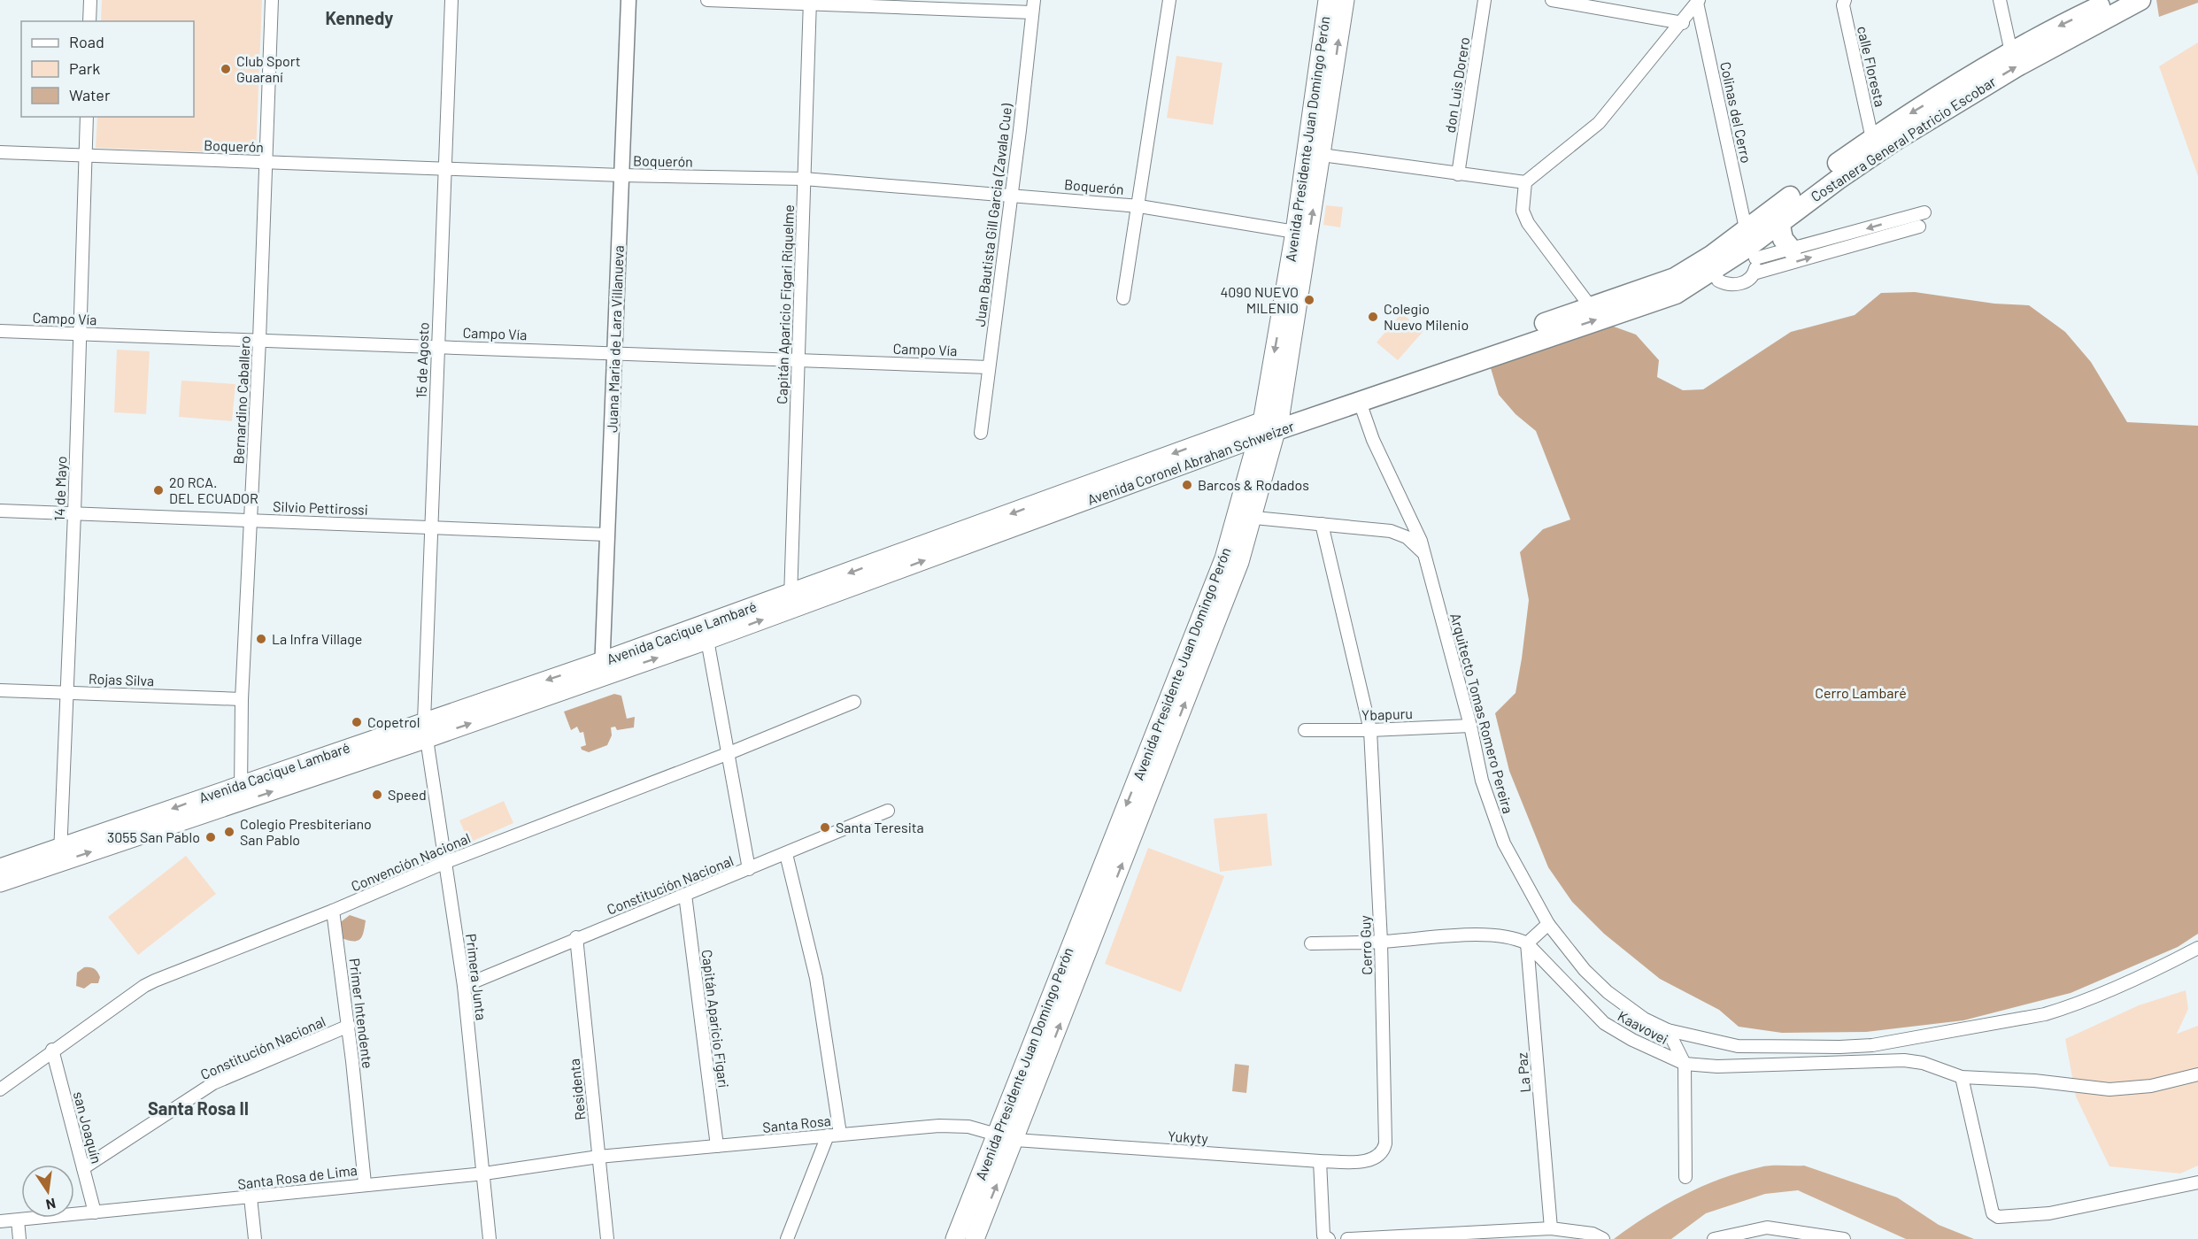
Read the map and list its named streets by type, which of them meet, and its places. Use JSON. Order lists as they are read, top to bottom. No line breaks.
{"streets":{"highway":["Costanera General Patricio Escobar","Avenida Coronel Abrahan Schweizer"],"main road":["Avenida Presidente Juan Domingo Perón","Avenida Cacique Lambaré"],"street":["calle Floresta","don Luis Dorero","Colinas del Cerro","Boquerón","Juan Bautista Gill Garcia (Zavala Cue)","Capitán Aparicio Figari Riquelme","Campo Vía","Juana Maria de Lara Villanueva","15 de Agosto","Bernardino Caballero","14 de Mayo","Silvio Pettirossi","Rojas Silva","Arquitecto Tomas Romero Pereira","Ybapuru","Convención Nacional","Constitución Nacional","Cerro Guy","Primera Junta","Primer Intendente","Capitán Aparicio Figari","Kaavovei","La Paz","Residenta","Santa Rosa","san Joaquín","Yukyty","Santa Rosa de Lima"]},"crossings":[["calle Floresta","Costanera General Patricio Escobar"],["Colinas del Cerro","Costanera General Patricio Escobar"],["Avenida Presidente Juan Domingo Perón","Boquerón"],["Avenida Presidente Juan Domingo Perón","Avenida Coronel Abrahan Schweizer"],["Avenida Presidente Juan Domingo Perón","Santa Rosa"],["Avenida Presidente Juan Domingo Perón","Yukyty"],["Costanera General Patricio Escobar","Avenida Coronel Abrahan Schweizer"],["Boquerón","Juan Bautista Gill Garcia (Zavala Cue)"],["Boquerón","Capitán Aparicio Figari Riquelme"],["Boquerón","Juana Maria de Lara Villanueva"],["Boquerón","15 de Agosto"],["Boquerón","Bernardino Caballero"],["Boquerón","14 de Mayo"],["Juan Bautista Gill Garcia (Zavala Cue)","Campo Vía"],["Capitán Aparicio Figari Riquelme","Campo Vía"],["Capitán Aparicio Figari Riquelme","Avenida Coronel Abrahan Schweizer"],["Capitán Aparicio Figari Riquelme","Avenida Cacique Lambaré"],["Campo Vía","Juana Maria de Lara Villanueva"],["Campo Vía","15 de Agosto"],["Campo Vía","Bernardino Caballero"],["Campo Vía","14 de Mayo"],["Juana Maria de Lara Villanueva","Silvio Pettirossi"],["Juana Maria de Lara Villanueva","Avenida Cacique Lambaré"],["15 de Agosto","Silvio Pettirossi"],["15 de Agosto","Avenida Cacique Lambaré"],["15 de Agosto","Primera Junta"],["Bernardino Caballero","Silvio Pettirossi"],["Bernardino Caballero","Avenida Cacique Lambaré"],["Bernardino Caballero","Rojas Silva"],["Avenida Coronel Abrahan Schweizer","Avenida Cacique Lambaré"],["Avenida Coronel Abrahan Schweizer","Arquitecto Tomas Romero Pereira"],["14 de Mayo","Silvio Pettirossi"],["14 de Mayo","Avenida Cacique Lambaré"],["14 de Mayo","Rojas Silva"],["Avenida Cacique Lambaré","Primera Junta"],["Arquitecto Tomas Romero Pereira","Ybapuru"],["Ybapuru","Cerro Guy"],["Convención Nacional","Primera Junta"],["Convención Nacional","Primer Intendente"],["Convención Nacional","san Joaquín"],["Constitución Nacional","Primera Junta"],["Constitución Nacional","Primer Intendente"],["Constitución Nacional","Capitán Aparicio Figari"],["Constitución Nacional","Residenta"],["Constitución Nacional","san Joaquín"],["Cerro Guy","Kaavovei"],["Cerro Guy","Yukyty"],["Primera Junta","Santa Rosa de Lima"],["Primer Intendente","Santa Rosa de Lima"],["Capitán Aparicio Figari","Santa Rosa"],["Kaavovei","La Paz"],["Residenta","Santa Rosa"],["Residenta","Santa Rosa de Lima"],["Santa Rosa","Yukyty"],["Santa Rosa","Santa Rosa de Lima"],["san Joaquín","Santa Rosa de Lima"]],"districts":["Kennedy","Santa Rosa II"],"parks":["Cerro Lambaré"],"places":["Club Sport Guaraní","4090 NUEVO MILENIO","Colegio Nuevo Milenio","Barcos & Rodados","20 RCA. DEL ECUADOR","La Infra Village","Copetrol","Speed","Santa Teresita","Colegio Presbiteriano San Pablo","3055 San Pablo"],"legend":["Road","Park","Water"],"north":"bottom"}
